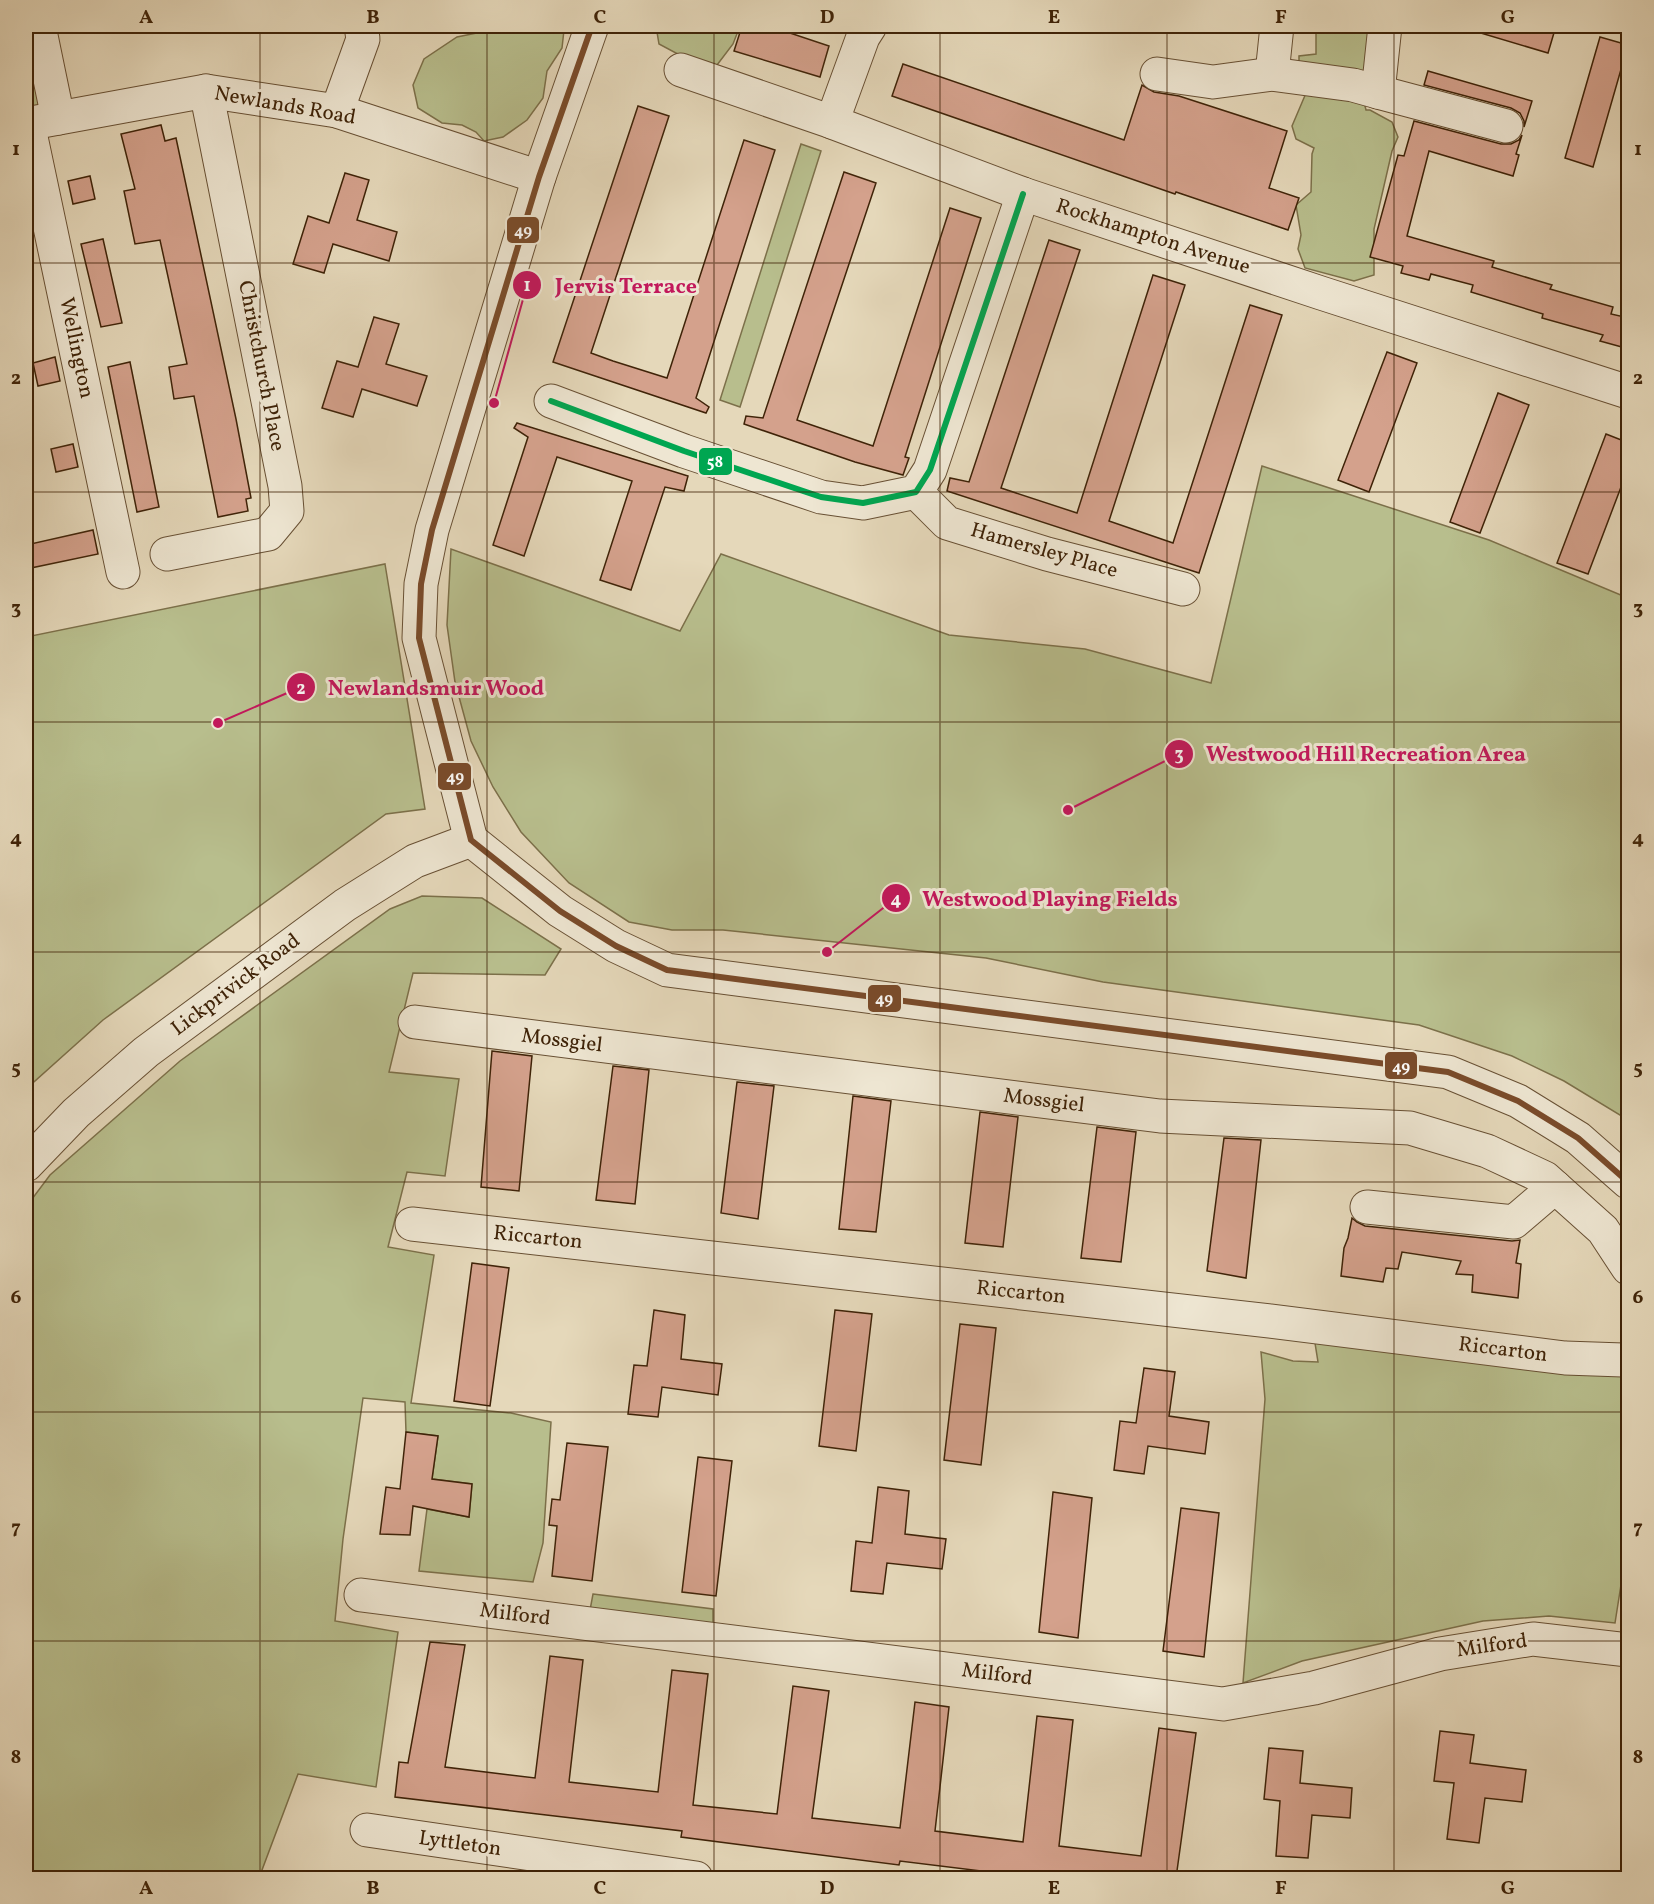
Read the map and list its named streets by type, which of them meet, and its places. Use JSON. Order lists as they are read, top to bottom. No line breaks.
{"streets":{"street":["Newlands Road","Rockhampton Avenue","Wellington","Christchurch Place","Hamersley Place","Lickprivick Road","Mossgiel","Riccarton","Milford","Lyttleton"]},"crossings":[["Newlands Road","Wellington"],["Newlands Road","Christchurch Place"]],"places":["Jervis Terrace","Newlandsmuir Wood","Westwood Hill Recreation Area","Westwood Playing Fields"],"lines":["transit line 49","transit line 58"],"grid":{"columns":["A","B","C","D","E","F","G"],"rows":["1","2","3","4","5","6","7","8"]}}
